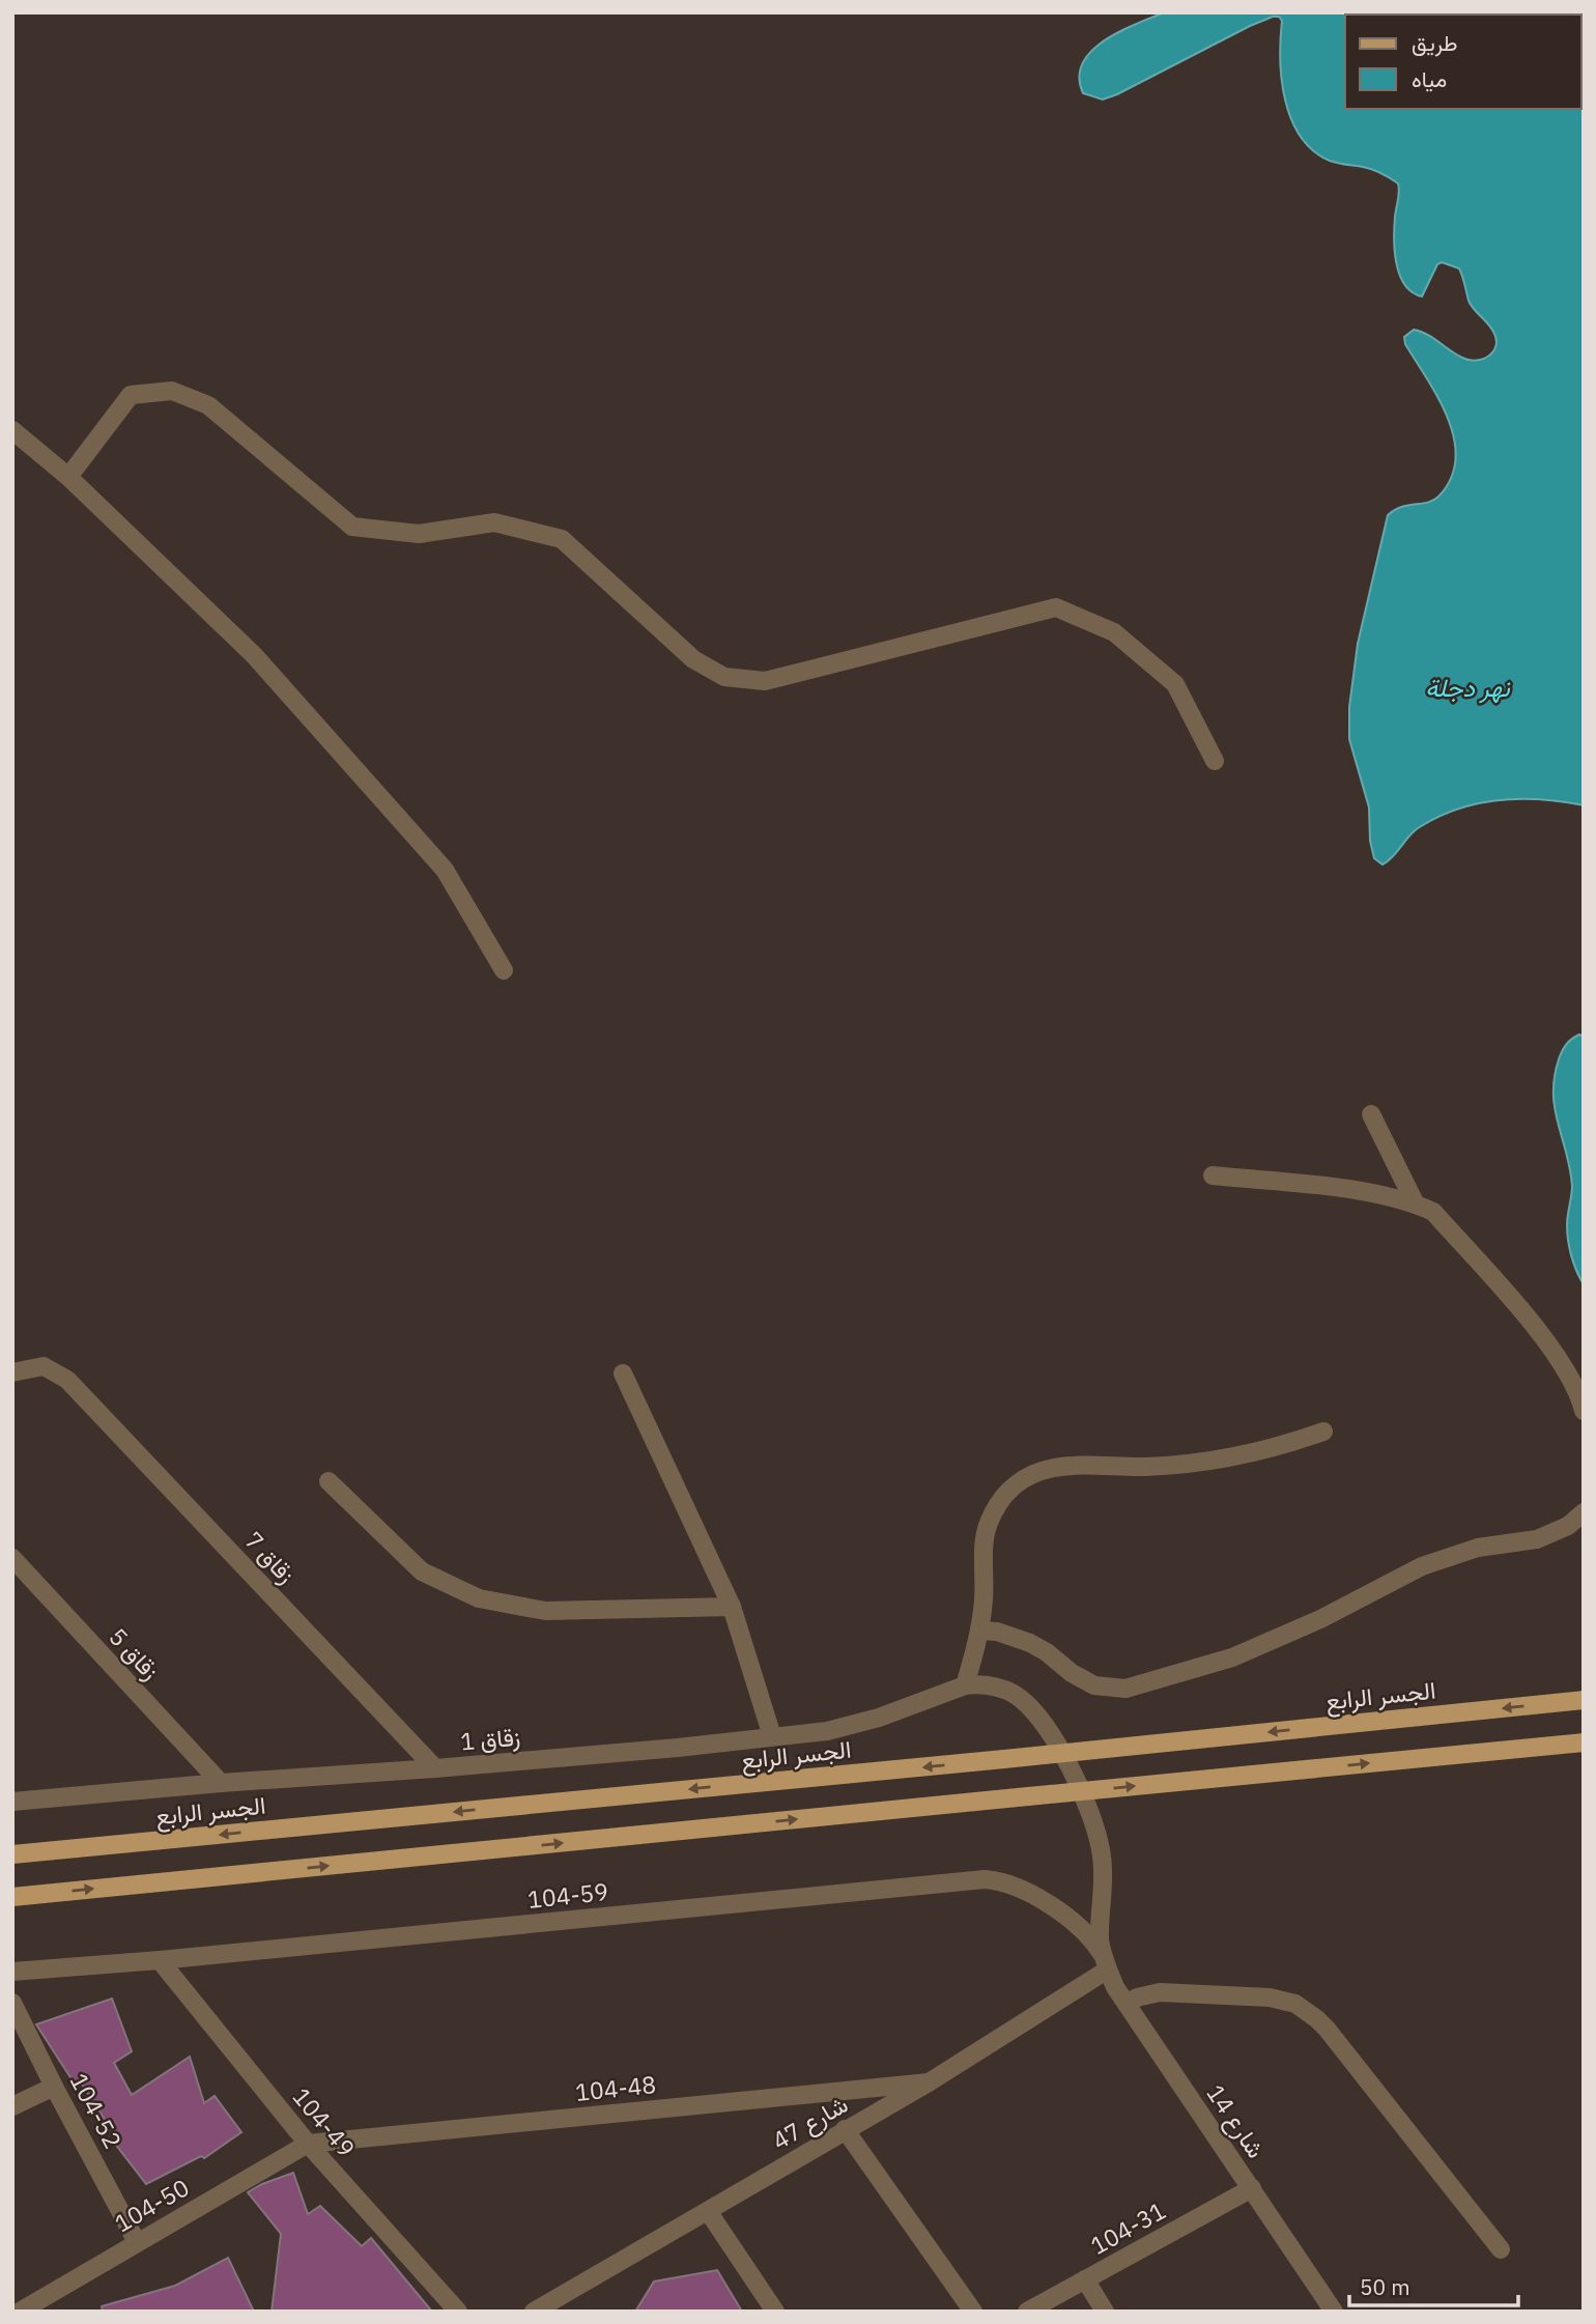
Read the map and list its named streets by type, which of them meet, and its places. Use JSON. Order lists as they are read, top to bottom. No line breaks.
{"streets":{"main road":["الجسر الرابع"],"street":["زقاق 7","زقاق 5","زقاق 1","104-59","104-48","104-52","شارع 14","104-49","شارع 47","104-50","104-31"]},"crossings":[["زقاق 7","زقاق 1"],["زقاق 5","زقاق 1"],["104-59","شارع 14"],["104-59","104-49"],["104-59","شارع 47"],["104-48","104-49"],["104-48","شارع 47"],["104-48","104-50"],["104-52","104-50"],["شارع 14","شارع 47"],["شارع 14","104-31"],["104-49","104-50"]],"water":["نهر دجلة"],"legend":["طريق","مياه"],"scale_bar":"50 m"}
